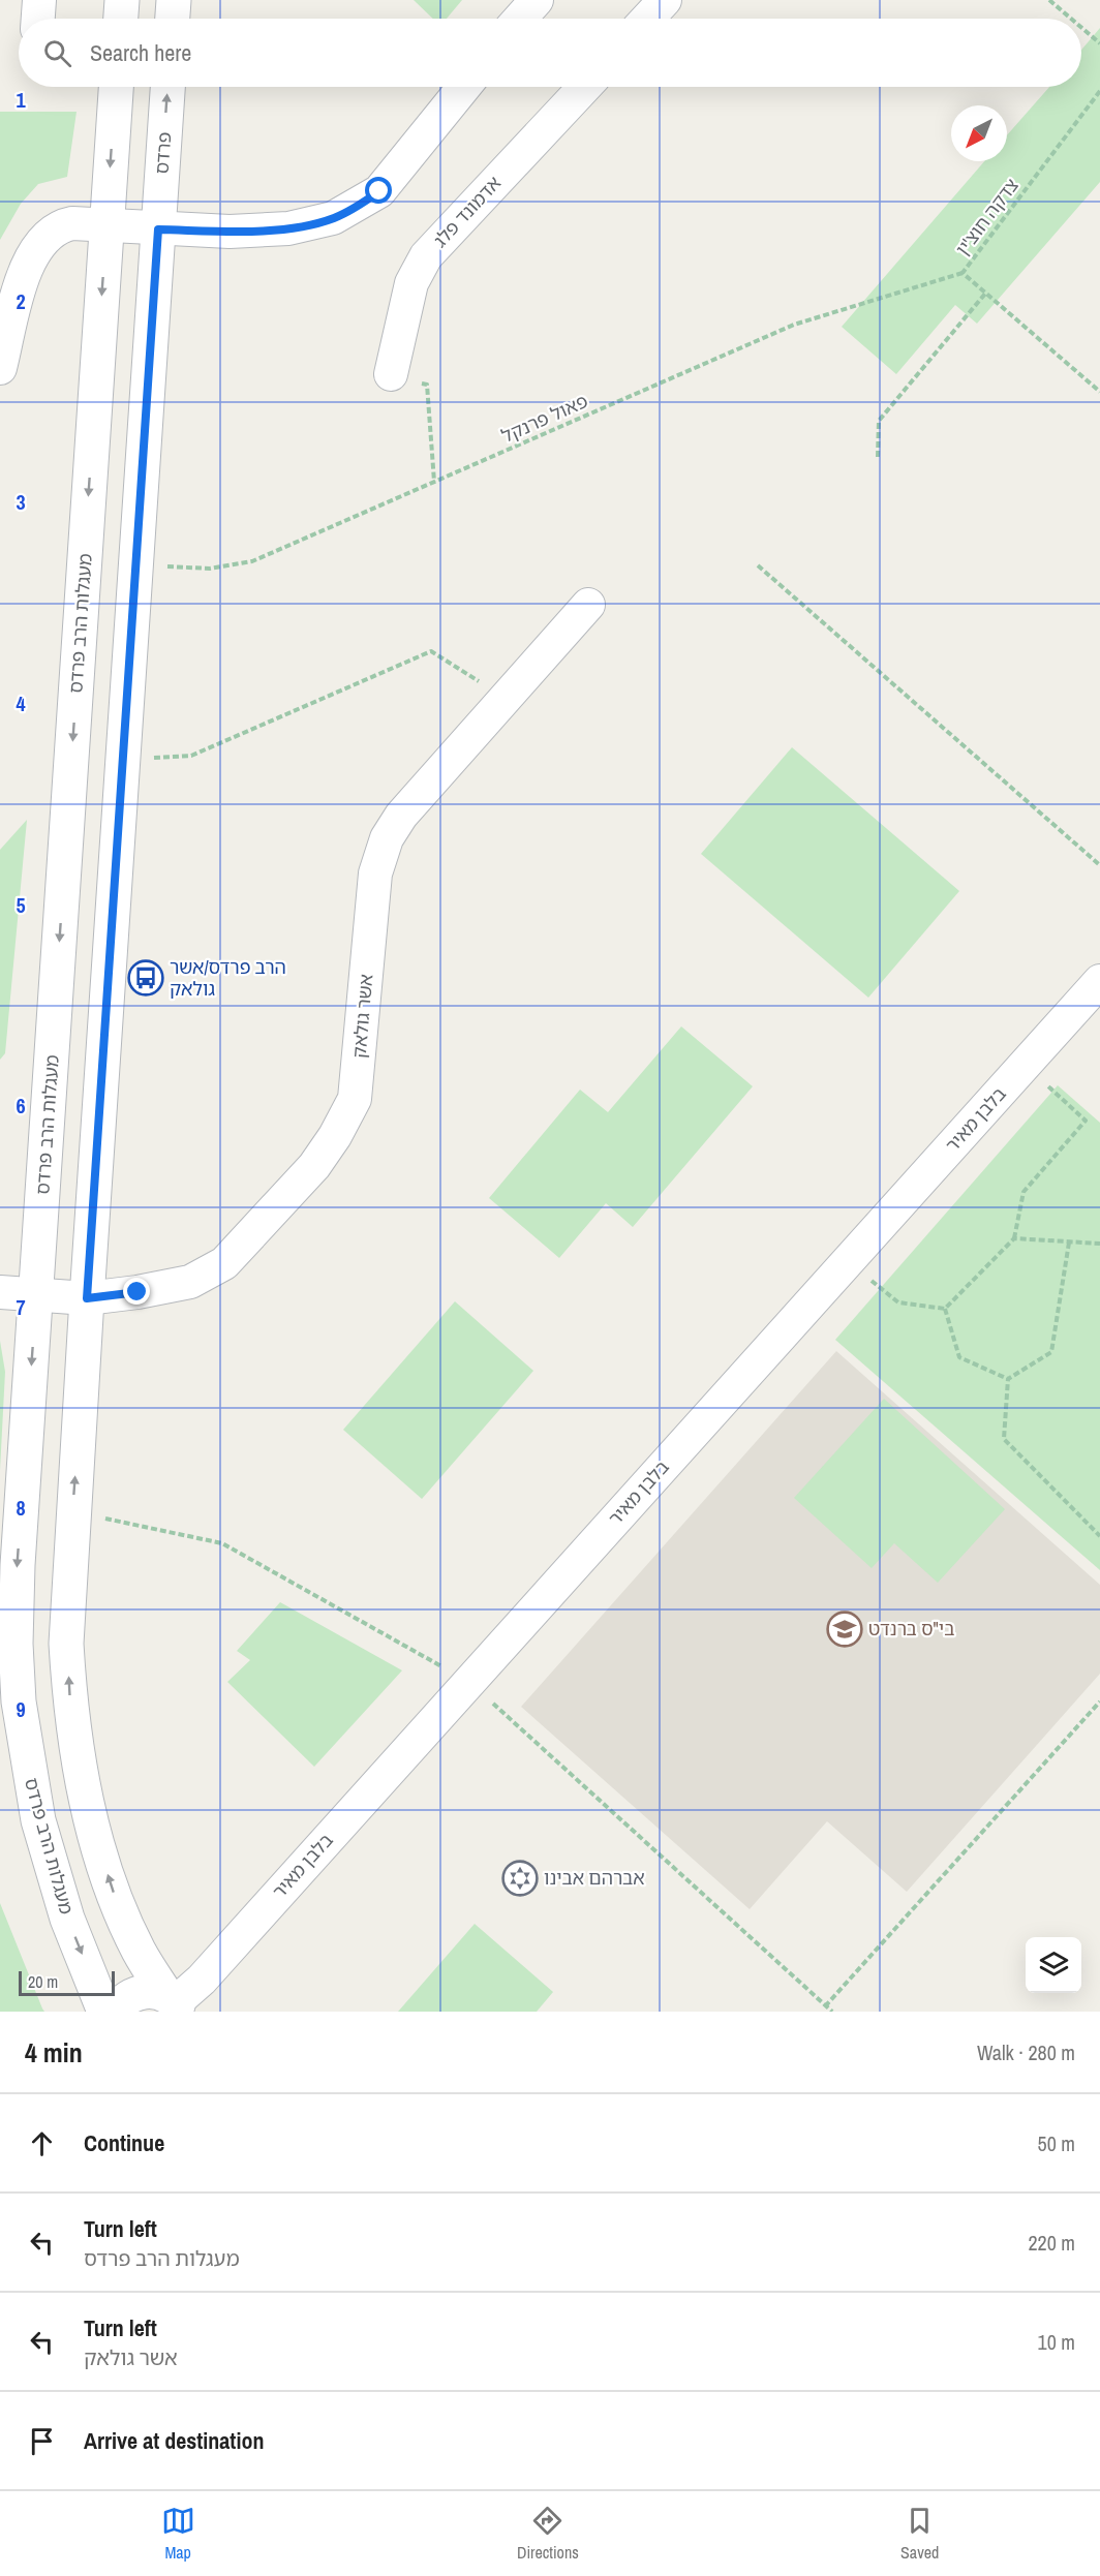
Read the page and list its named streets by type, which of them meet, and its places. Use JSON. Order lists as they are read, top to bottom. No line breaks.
{"streets":{"street":["פרדס","אדמונד פלג","מעגלות הרב פרדס","אשר גולאק","בלבן מאיר"],"path":["צדקה חוצ'ין","פאול פרנקל"]},"crossings":[["צדקה חוצ'ין","פאול פרנקל"],["מעגלות הרב פרדס","אשר גולאק"]],"places":{"bus stop":["הרב פרדס/אשר גולאק"],"school or university":["בי\"ס ברנדט"],"synagogue":["אברהם אבינו"]},"scale_bar":"20 m","north":"bottom left","page":{"search":"Search here","scale":"20 m","heading":["4 min","Walk · 280 m"],"list":[["Continue","50 m"],["Turn left","מעגלות הרב פרדס","220 m"],["Turn left","אשר גולאק","10 m"],"Arrive at destination"],"nav":["Map","Directions","Saved"]},"grid":{"rows":["1","2","3","4","5","6","7","8","9"]}}
